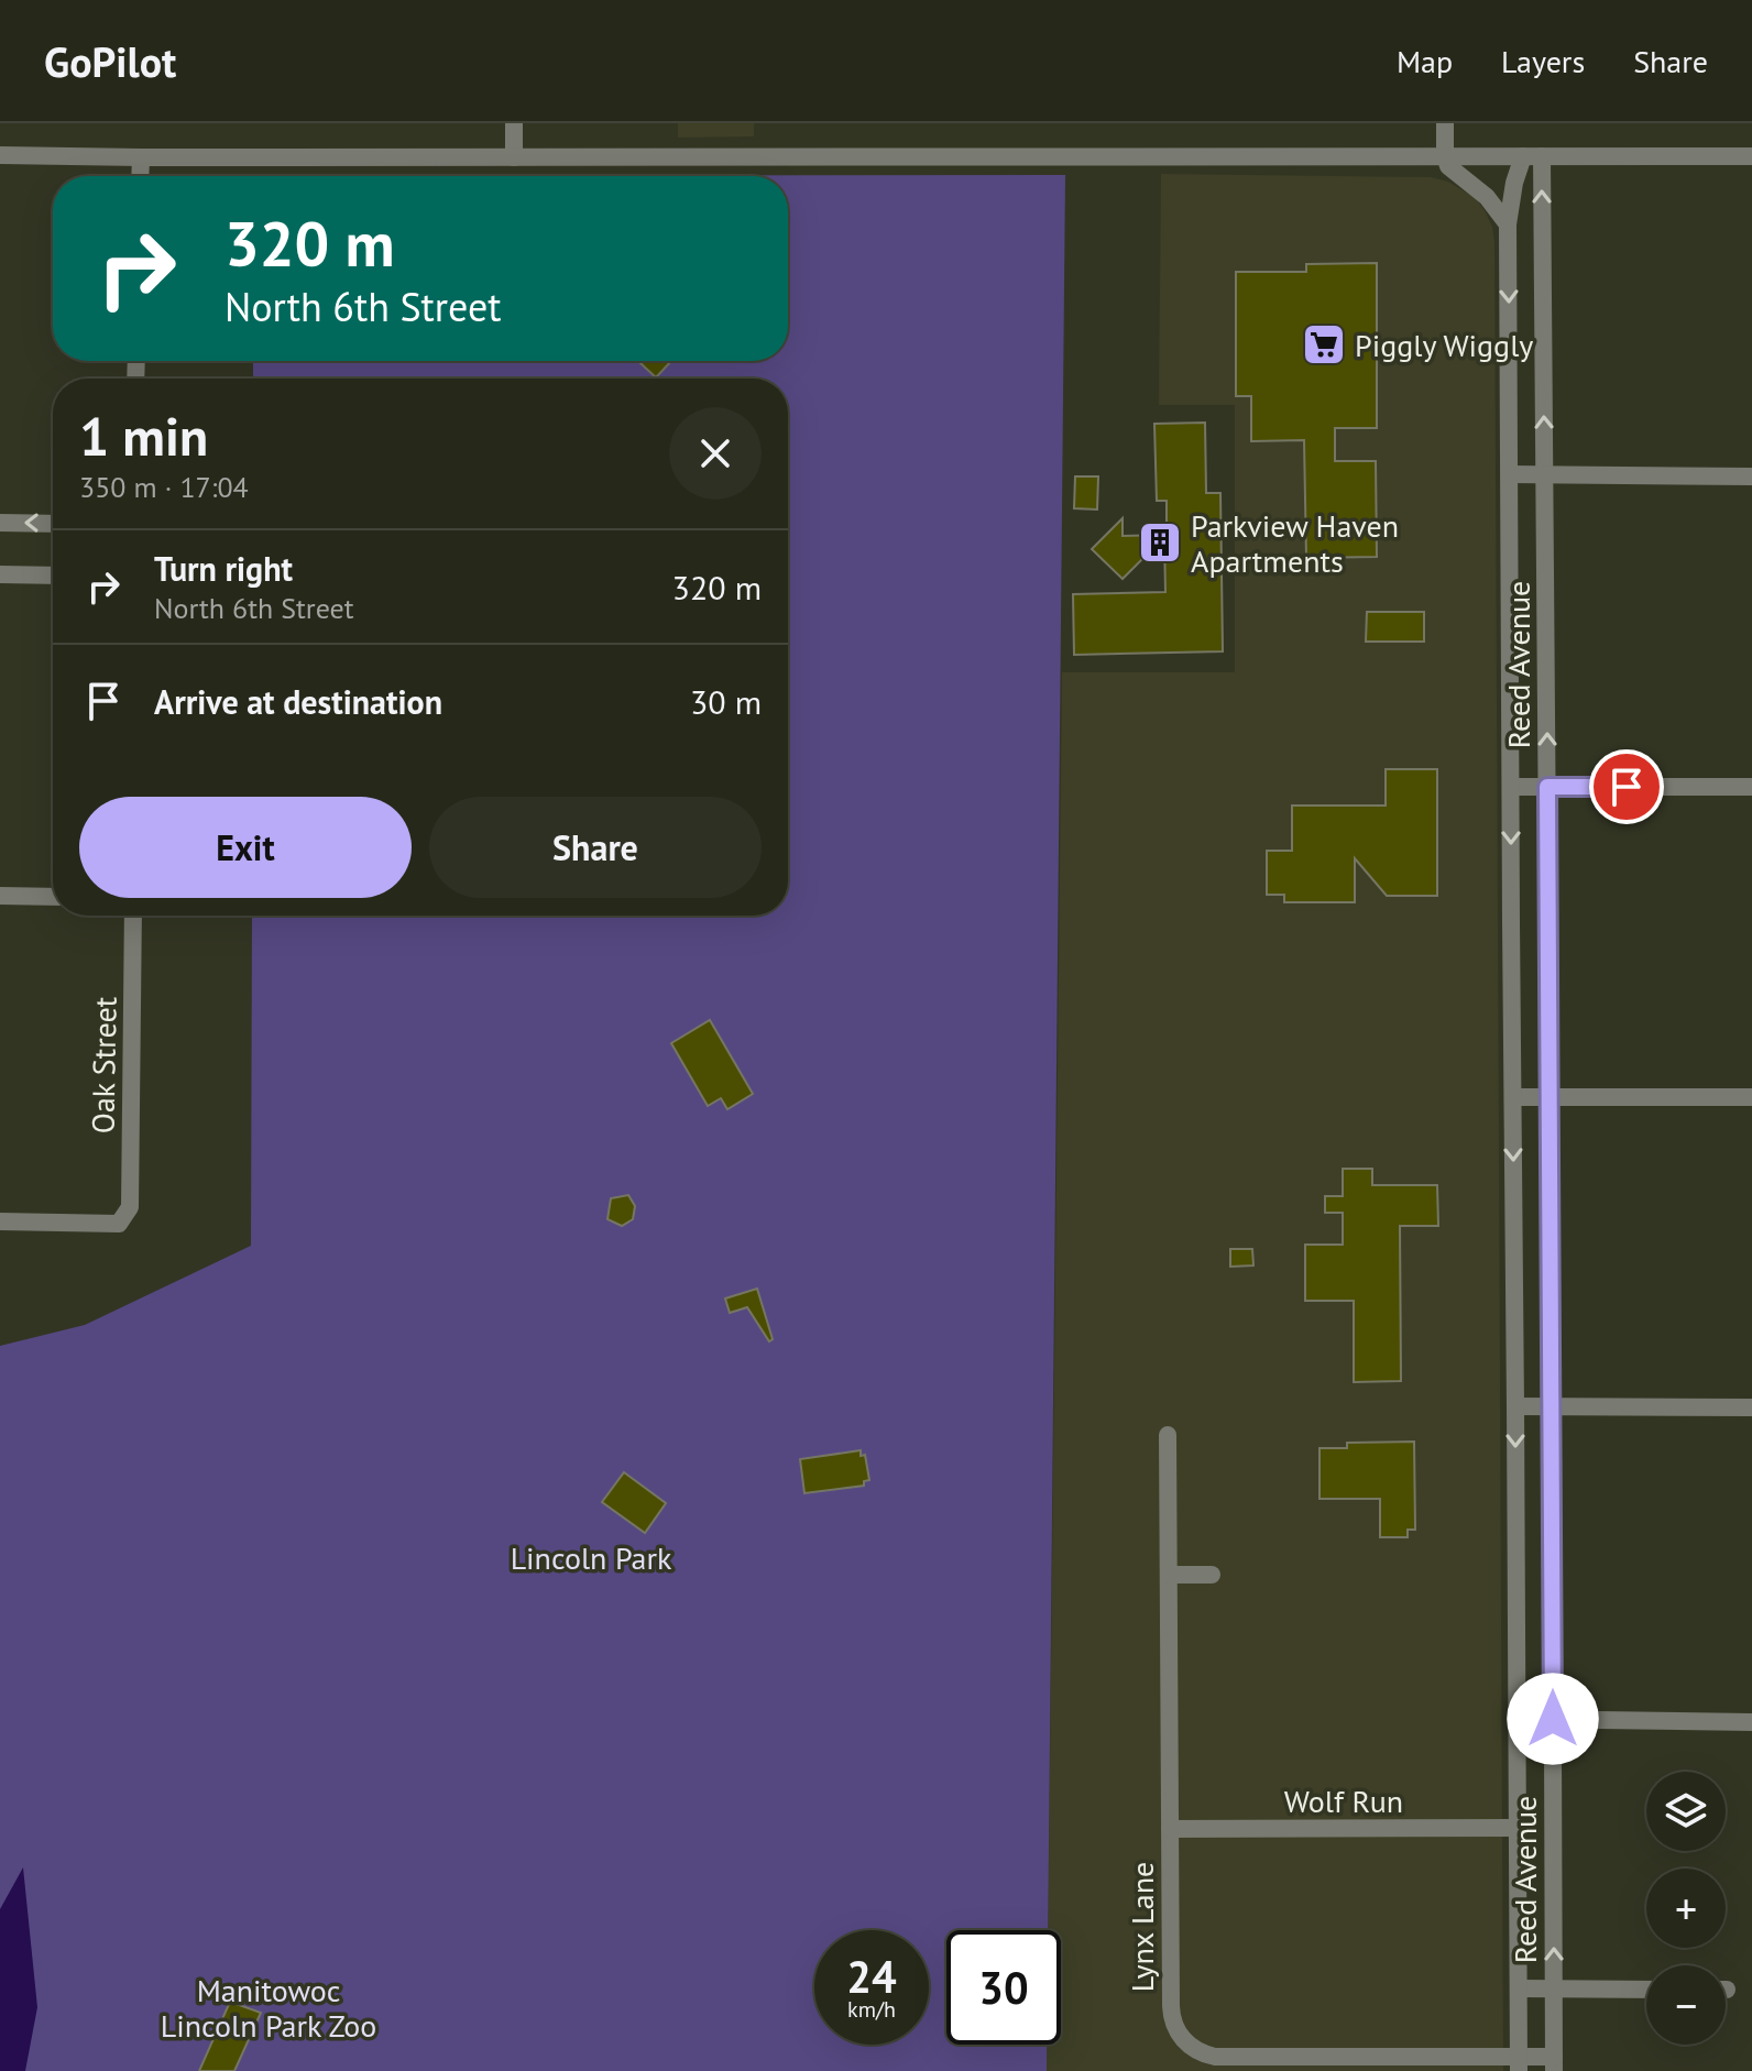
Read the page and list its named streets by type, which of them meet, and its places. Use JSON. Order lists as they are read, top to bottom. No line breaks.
{"streets":{"street":["Reed Avenue","Oak Street","Wolf Run","Lynx Lane"]},"crossings":[["Reed Avenue","Wolf Run"],["Reed Avenue","Lynx Lane"],["Wolf Run","Lynx Lane"]],"parks":["Lincoln Park","Manitowoc Lincoln Park Zoo"],"places":{"supermarket":["Piggly Wiggly"],"building":["Parkview Haven Apartments"]},"page":{"header":"GoPilot","nav":["Map","Layers","Share"],"turn":["320 m","North 6th Street"],"heading":["1 min","350 m · 17:04"],"list":[{"name":"Turn right","note":"North 6th Street","value":"320 m"},{"name":"Arrive at destination","value":"30 m"}],"buttons":["Exit","Share"],"map_buttons":["+","−"],"speed":"24 km/h","limit":"30"}}
